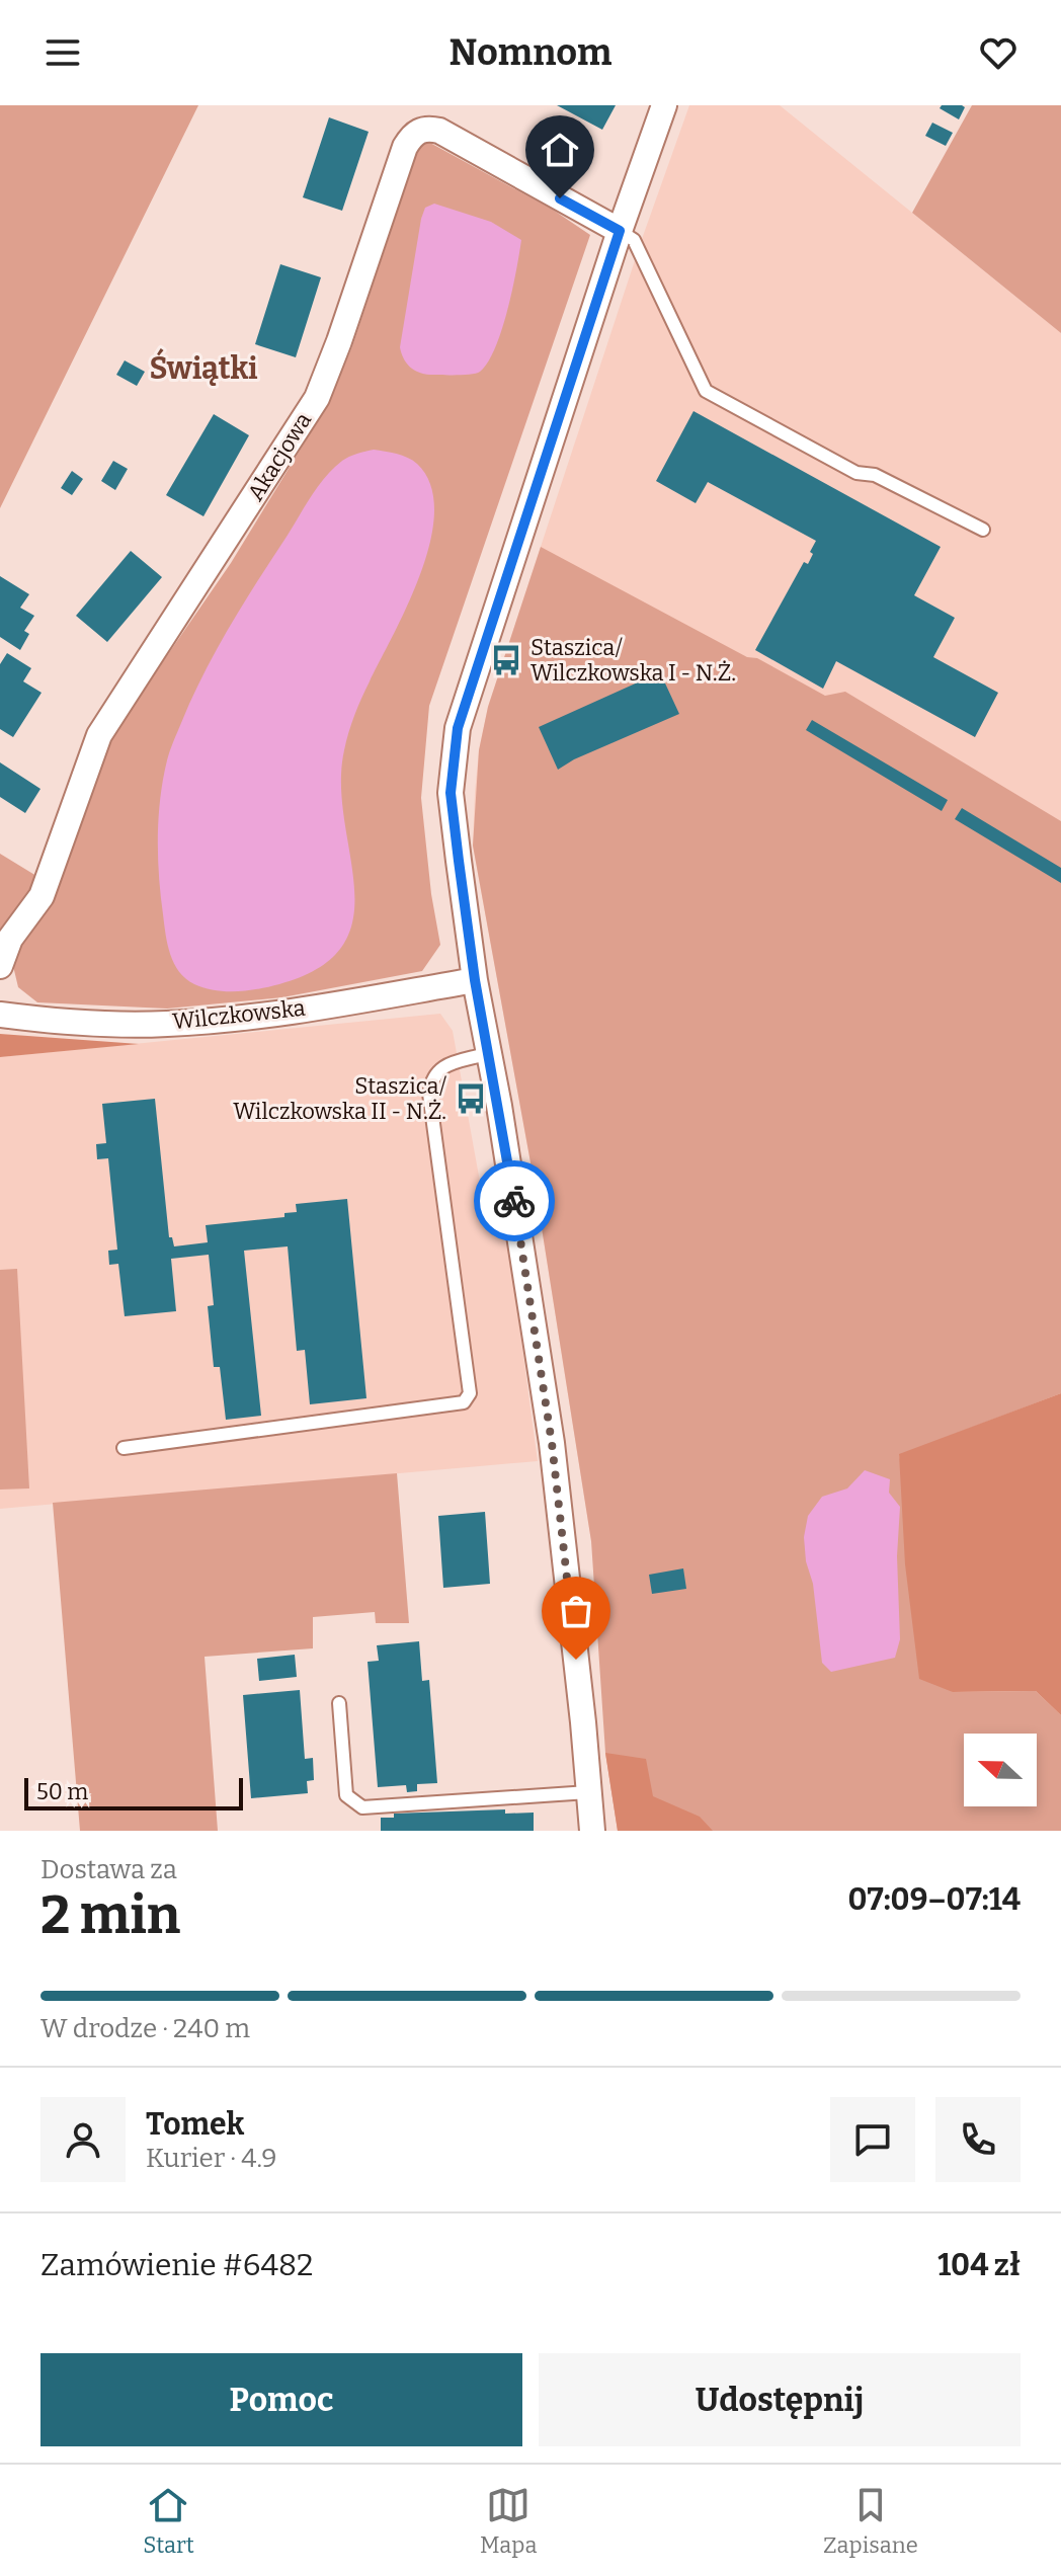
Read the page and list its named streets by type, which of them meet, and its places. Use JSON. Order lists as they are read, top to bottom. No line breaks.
{"streets":{"street":["Akacjowa","Wilczkowska"]},"districts":["Świątki"],"places":{"bus stop":["Staszica/ Wilczkowska I - N.Ż.","Staszica/ Wilczkowska II - N.Ż."]},"scale_bar":"50 m","north":"left","page":{"header":"Nomnom","scale":"50 m","heading":["2 min","Dostawa za","07:09–07:14"],"panel":["Tomek","Kurier · 4.9","Zamówienie #6482","104 zł"],"bar":"W drodze · 240 m","buttons":["Pomoc","Udostępnij"],"tabs":["Start","Mapa","Zapisane"]}}
